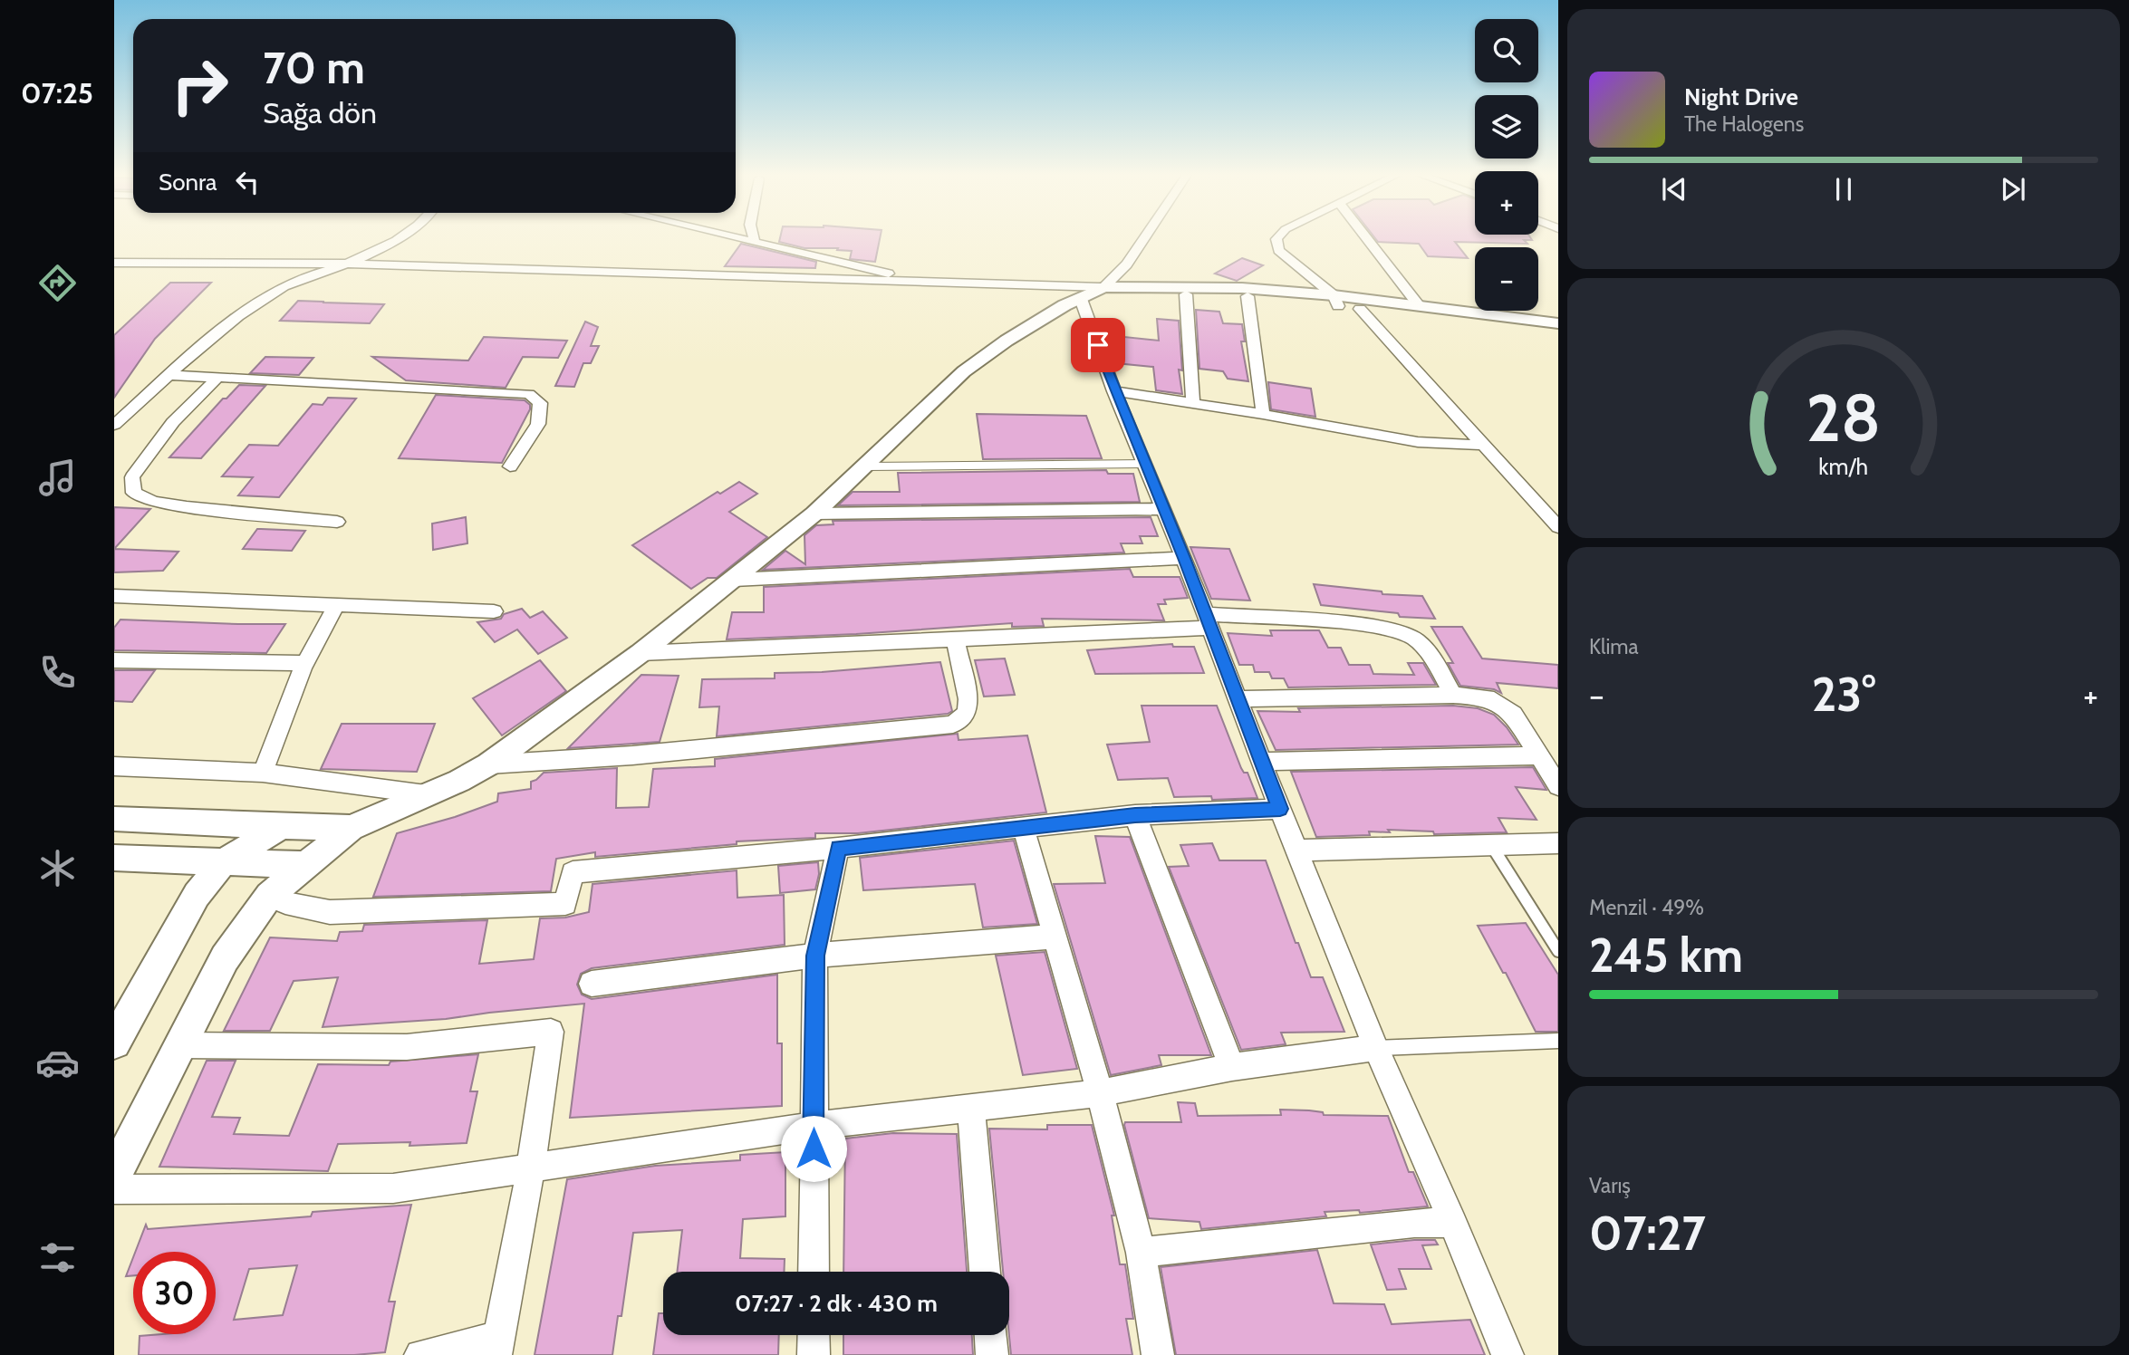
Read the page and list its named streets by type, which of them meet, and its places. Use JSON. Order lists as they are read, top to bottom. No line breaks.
{"page":{"tabs":"07:25","map_buttons":["+","−"],"turn":["70 m","Sağa dön"],"song":["Night Drive","The Halogens"],"then":"Sonra","tile":["Klima",["Menzil · 49%","245 km"],["Varış","07:27"]],"heat":["−","23°","+"],"limit":"30","trip":"07:27 · 2 dk · 430 m","gauge":["28","km/h"]}}
